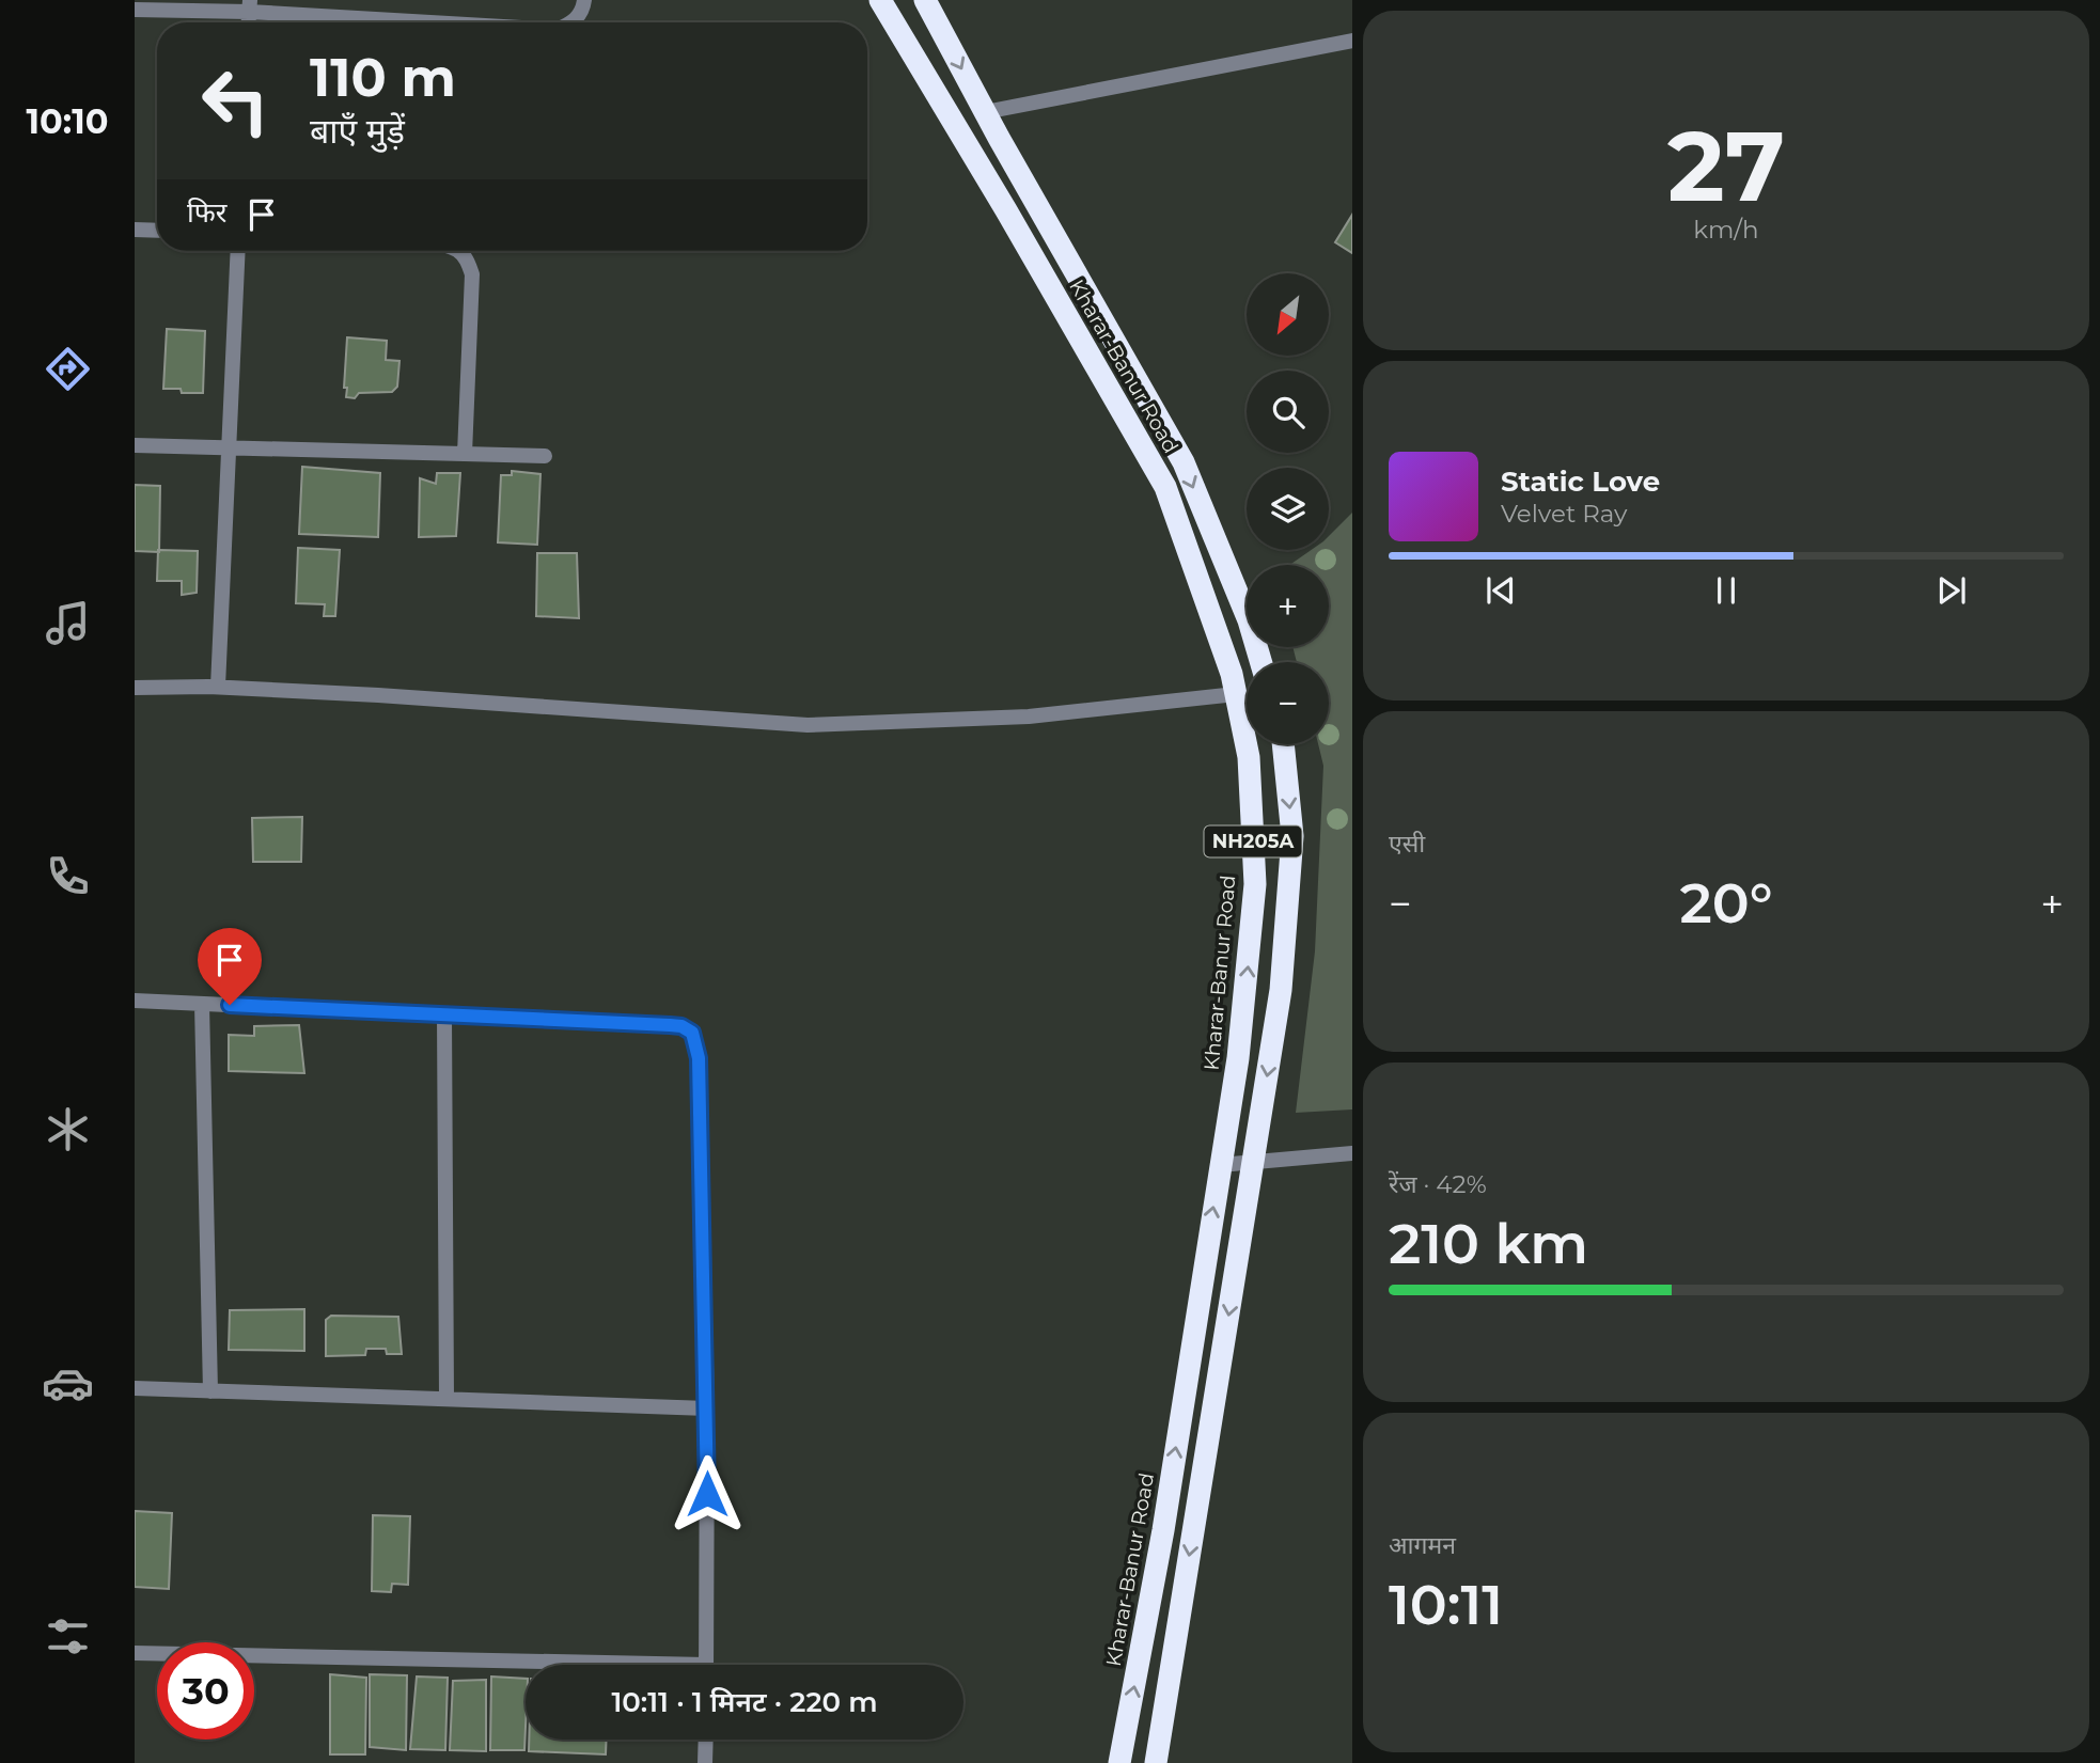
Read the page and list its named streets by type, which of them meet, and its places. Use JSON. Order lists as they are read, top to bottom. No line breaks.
{"streets":{"highway":["Kharar-Banur Road","NH205A"]},"north":"bottom left","page":{"tabs":"10:10","tile":[["27","km/h"],"एसी",["रेंज · 42%","210 km"],["आगमन","10:11"]],"turn":["110 m","बाएँ मुड़ें"],"then":"फिर","map_buttons":["+","−"],"song":["Static Love","Velvet Ray"],"heat":["−","20°","+"],"limit":"30","trip":"10:11 · 1 मिनट · 220 m"}}
